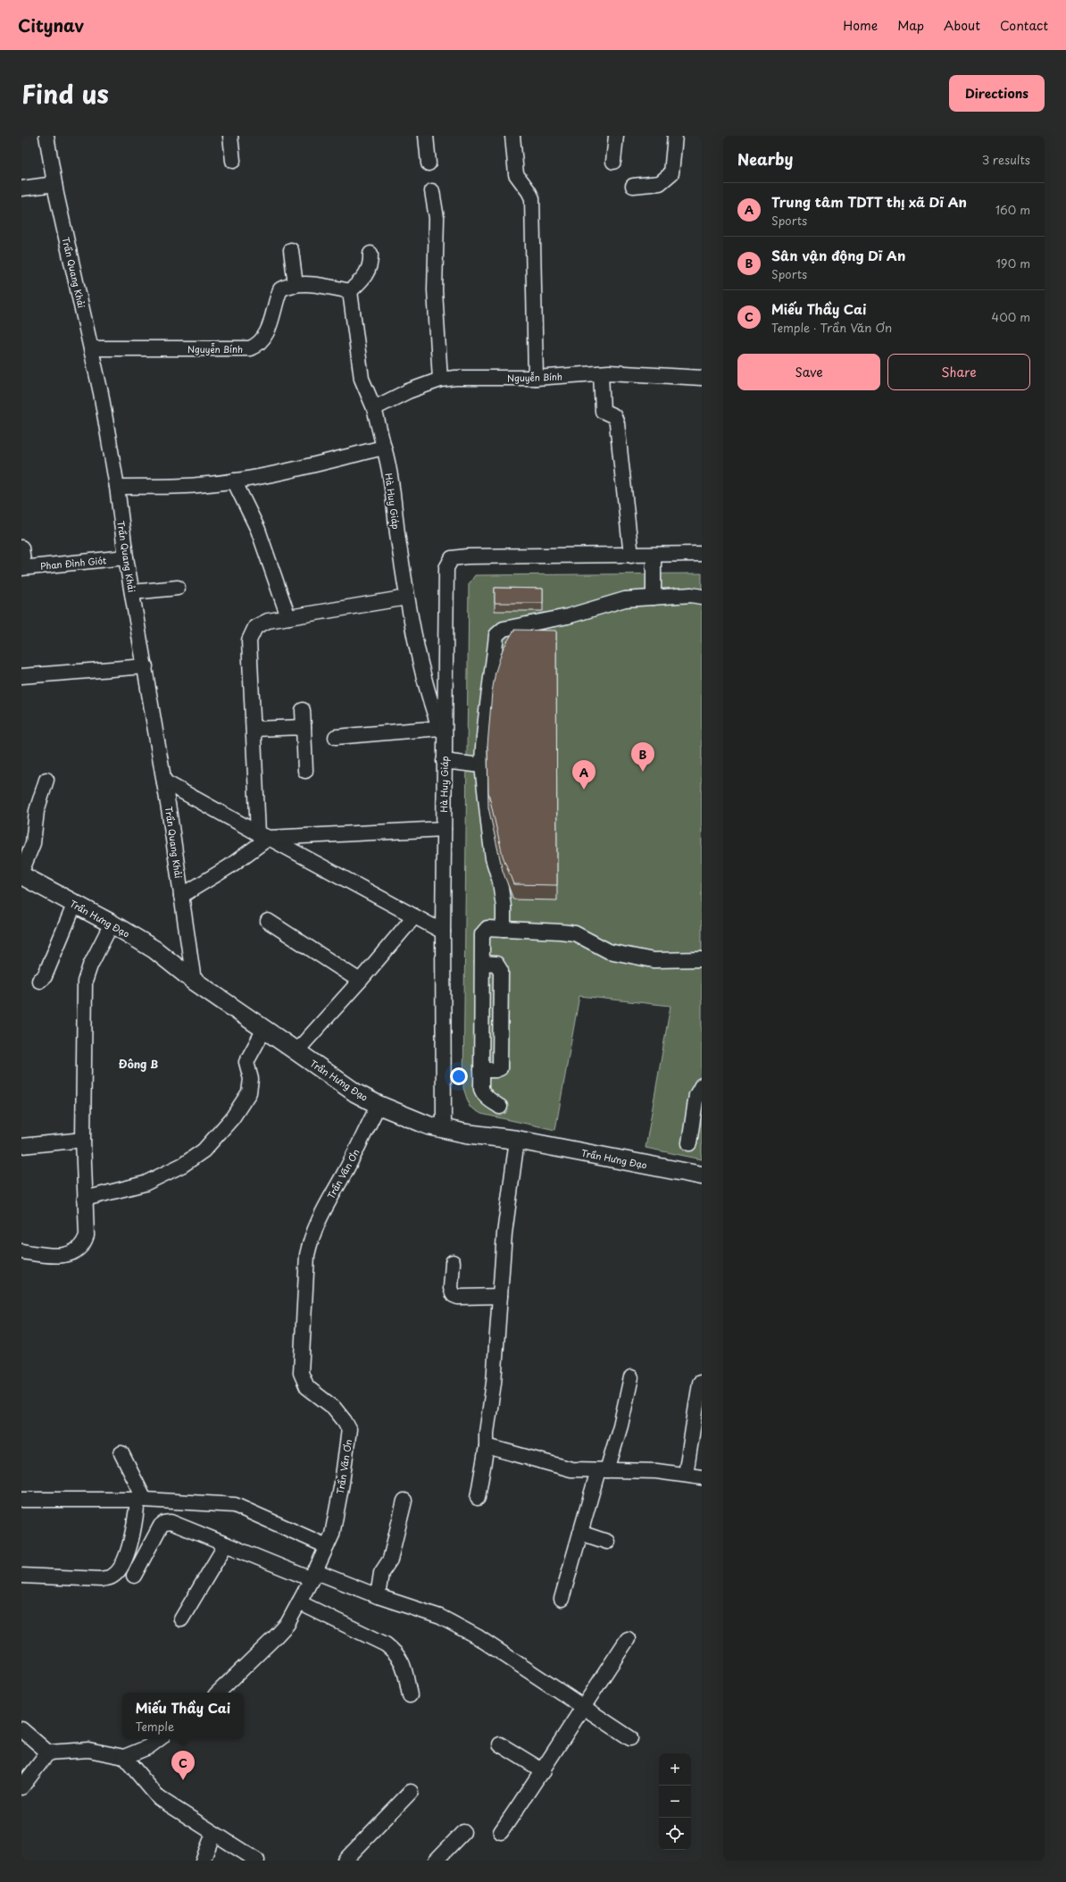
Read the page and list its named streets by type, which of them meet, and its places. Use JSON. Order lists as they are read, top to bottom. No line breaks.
{"streets":{"main road":["Trần Hưng Đạo"],"street":["Trần Quang Khải","Nguyễn Bính","Hà Huy Giáp","Phan Đình Giót","Trần Văn Ơn"]},"crossings":[["Trần Quang Khải","Nguyễn Bính"],["Trần Quang Khải","Phan Đình Giót"],["Trần Quang Khải","Trần Hưng Đạo"],["Hà Huy Giáp","Trần Hưng Đạo"],["Trần Hưng Đạo","Trần Văn Ơn"]],"districts":["Đông B"],"page":{"header":"Citynav","nav":["Home","Map","About","Contact"],"title":"Find us","buttons":["Directions",["Save","Share"]],"heading":["Nearby","3 results"],"list":[{"mark":"A","name":"Trung tâm TDTT thị xã Dĩ An","note":"Sports","value":"160 m"},{"mark":"B","name":"Sân vận động Dĩ An","note":"Sports","value":"190 m"},{"mark":"C","name":"Miếu Thầy Cai","note":"Temple · Trần Văn Ơn","value":"400 m"}],"pins":["B","A","C"],"popup":["Miếu Thầy Cai","Temple"],"map_buttons":["+","−"]}}
